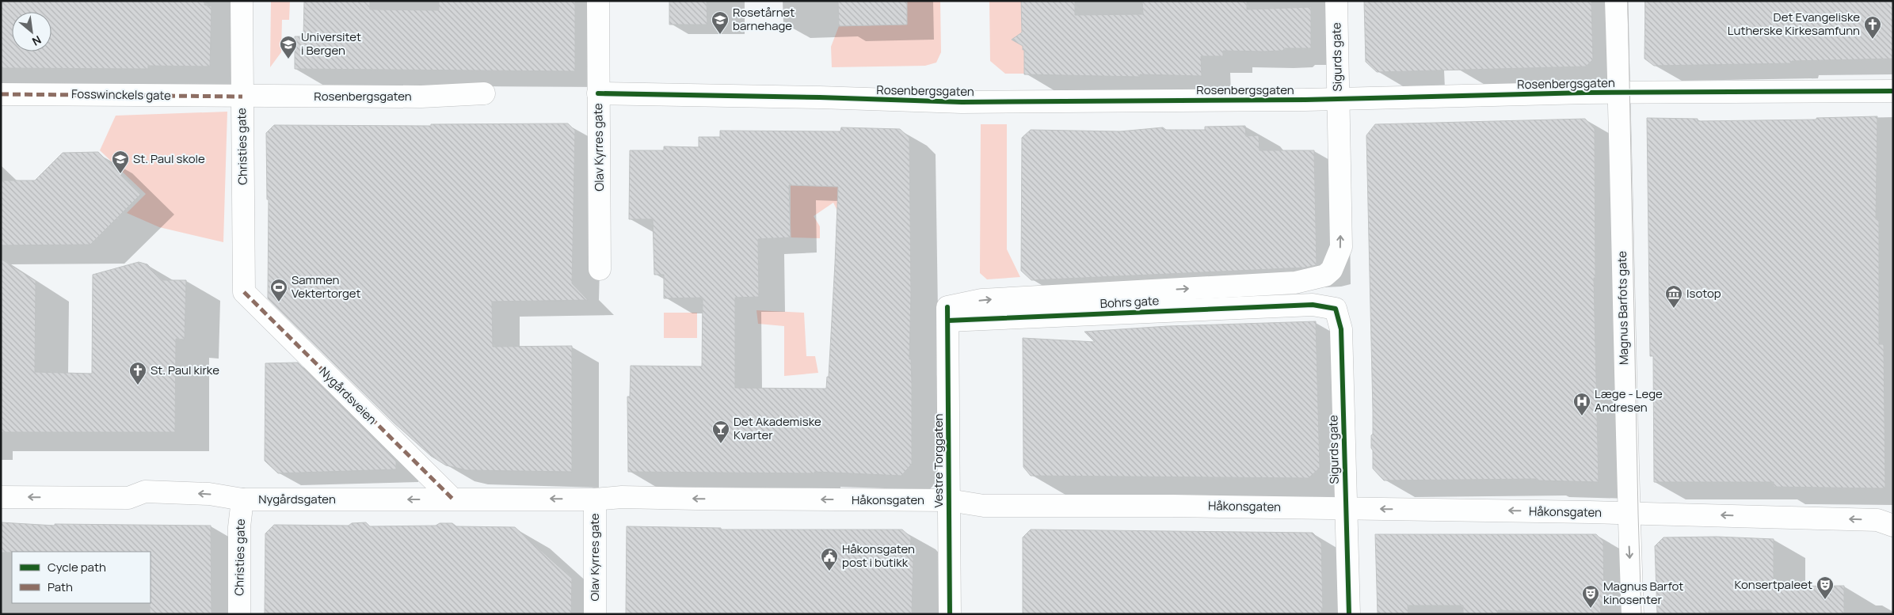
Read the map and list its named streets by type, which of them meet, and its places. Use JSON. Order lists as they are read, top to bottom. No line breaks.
{"streets":{"main road":["Sigurds gate","Rosenbergsgaten","Fosswinckels gate","Christies gate","Olav Kyrres gate","Bohrs gate","Magnus Barfots gate","Nygårdsveien","Vestre Torggaten","Nygårdsgaten","Håkonsgaten"]},"crossings":[["Sigurds gate","Rosenbergsgaten"],["Sigurds gate","Bohrs gate"],["Sigurds gate","Håkonsgaten"],["Rosenbergsgaten","Fosswinckels gate"],["Rosenbergsgaten","Christies gate"],["Rosenbergsgaten","Olav Kyrres gate"],["Rosenbergsgaten","Magnus Barfots gate"],["Fosswinckels gate","Christies gate"],["Christies gate","Nygårdsveien"],["Christies gate","Nygårdsgaten"],["Olav Kyrres gate","Nygårdsgaten"],["Olav Kyrres gate","Håkonsgaten"],["Bohrs gate","Vestre Torggaten"],["Magnus Barfots gate","Håkonsgaten"],["Nygårdsveien","Nygårdsgaten"],["Vestre Torggaten","Håkonsgaten"],["Nygårdsgaten","Håkonsgaten"]],"one_way":["Nygårdsgaten","Håkonsgaten"],"places":{"school or university":["Rosetårnet barnehage","Universitet i Bergen","St. Paul skole"],"church":["Det Evangeliske Lutherske Kirkesamfunn","St. Paul kirke"],"sports":["Sammen Vektertorget"],"museum":["Isotop"],"hospital":["Læge - Lege Andresen"],"bar":["Det Akademiske Kvarter"],"public building":["Håkonsgaten post i butikk"],"theatre":["Konsertpaleet","Magnus Barfot kinosenter"]},"legend":["Cycle path","Path"],"north":"bottom right"}
